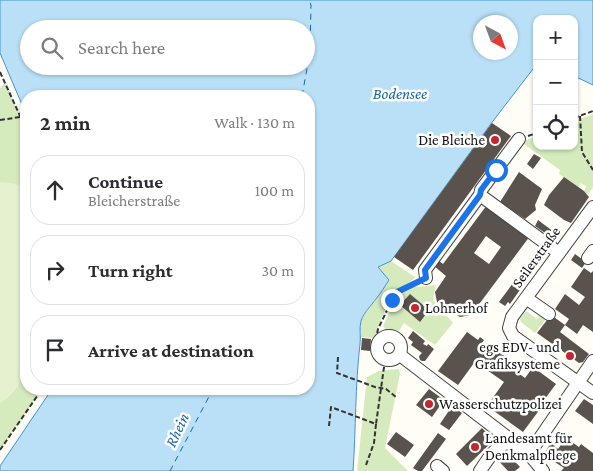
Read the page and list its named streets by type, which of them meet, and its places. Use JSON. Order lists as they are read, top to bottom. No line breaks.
{"streets":{"street":["Seilerstraße"]},"water":["Bodensee","Rhein"],"places":["Die Bleiche","Lohnerhof","egs EDV- und Grafiksysteme","Wasserschutzpolizei","Landesamt für Denkmalpflege"],"north":"bottom right","page":{"map_buttons":["+","−"],"search":"Search here","heading":["2 min","Walk · 130 m"],"list":[["Continue","Bleicherstraße","100 m"],["Turn right","30 m"],"Arrive at destination"]}}
